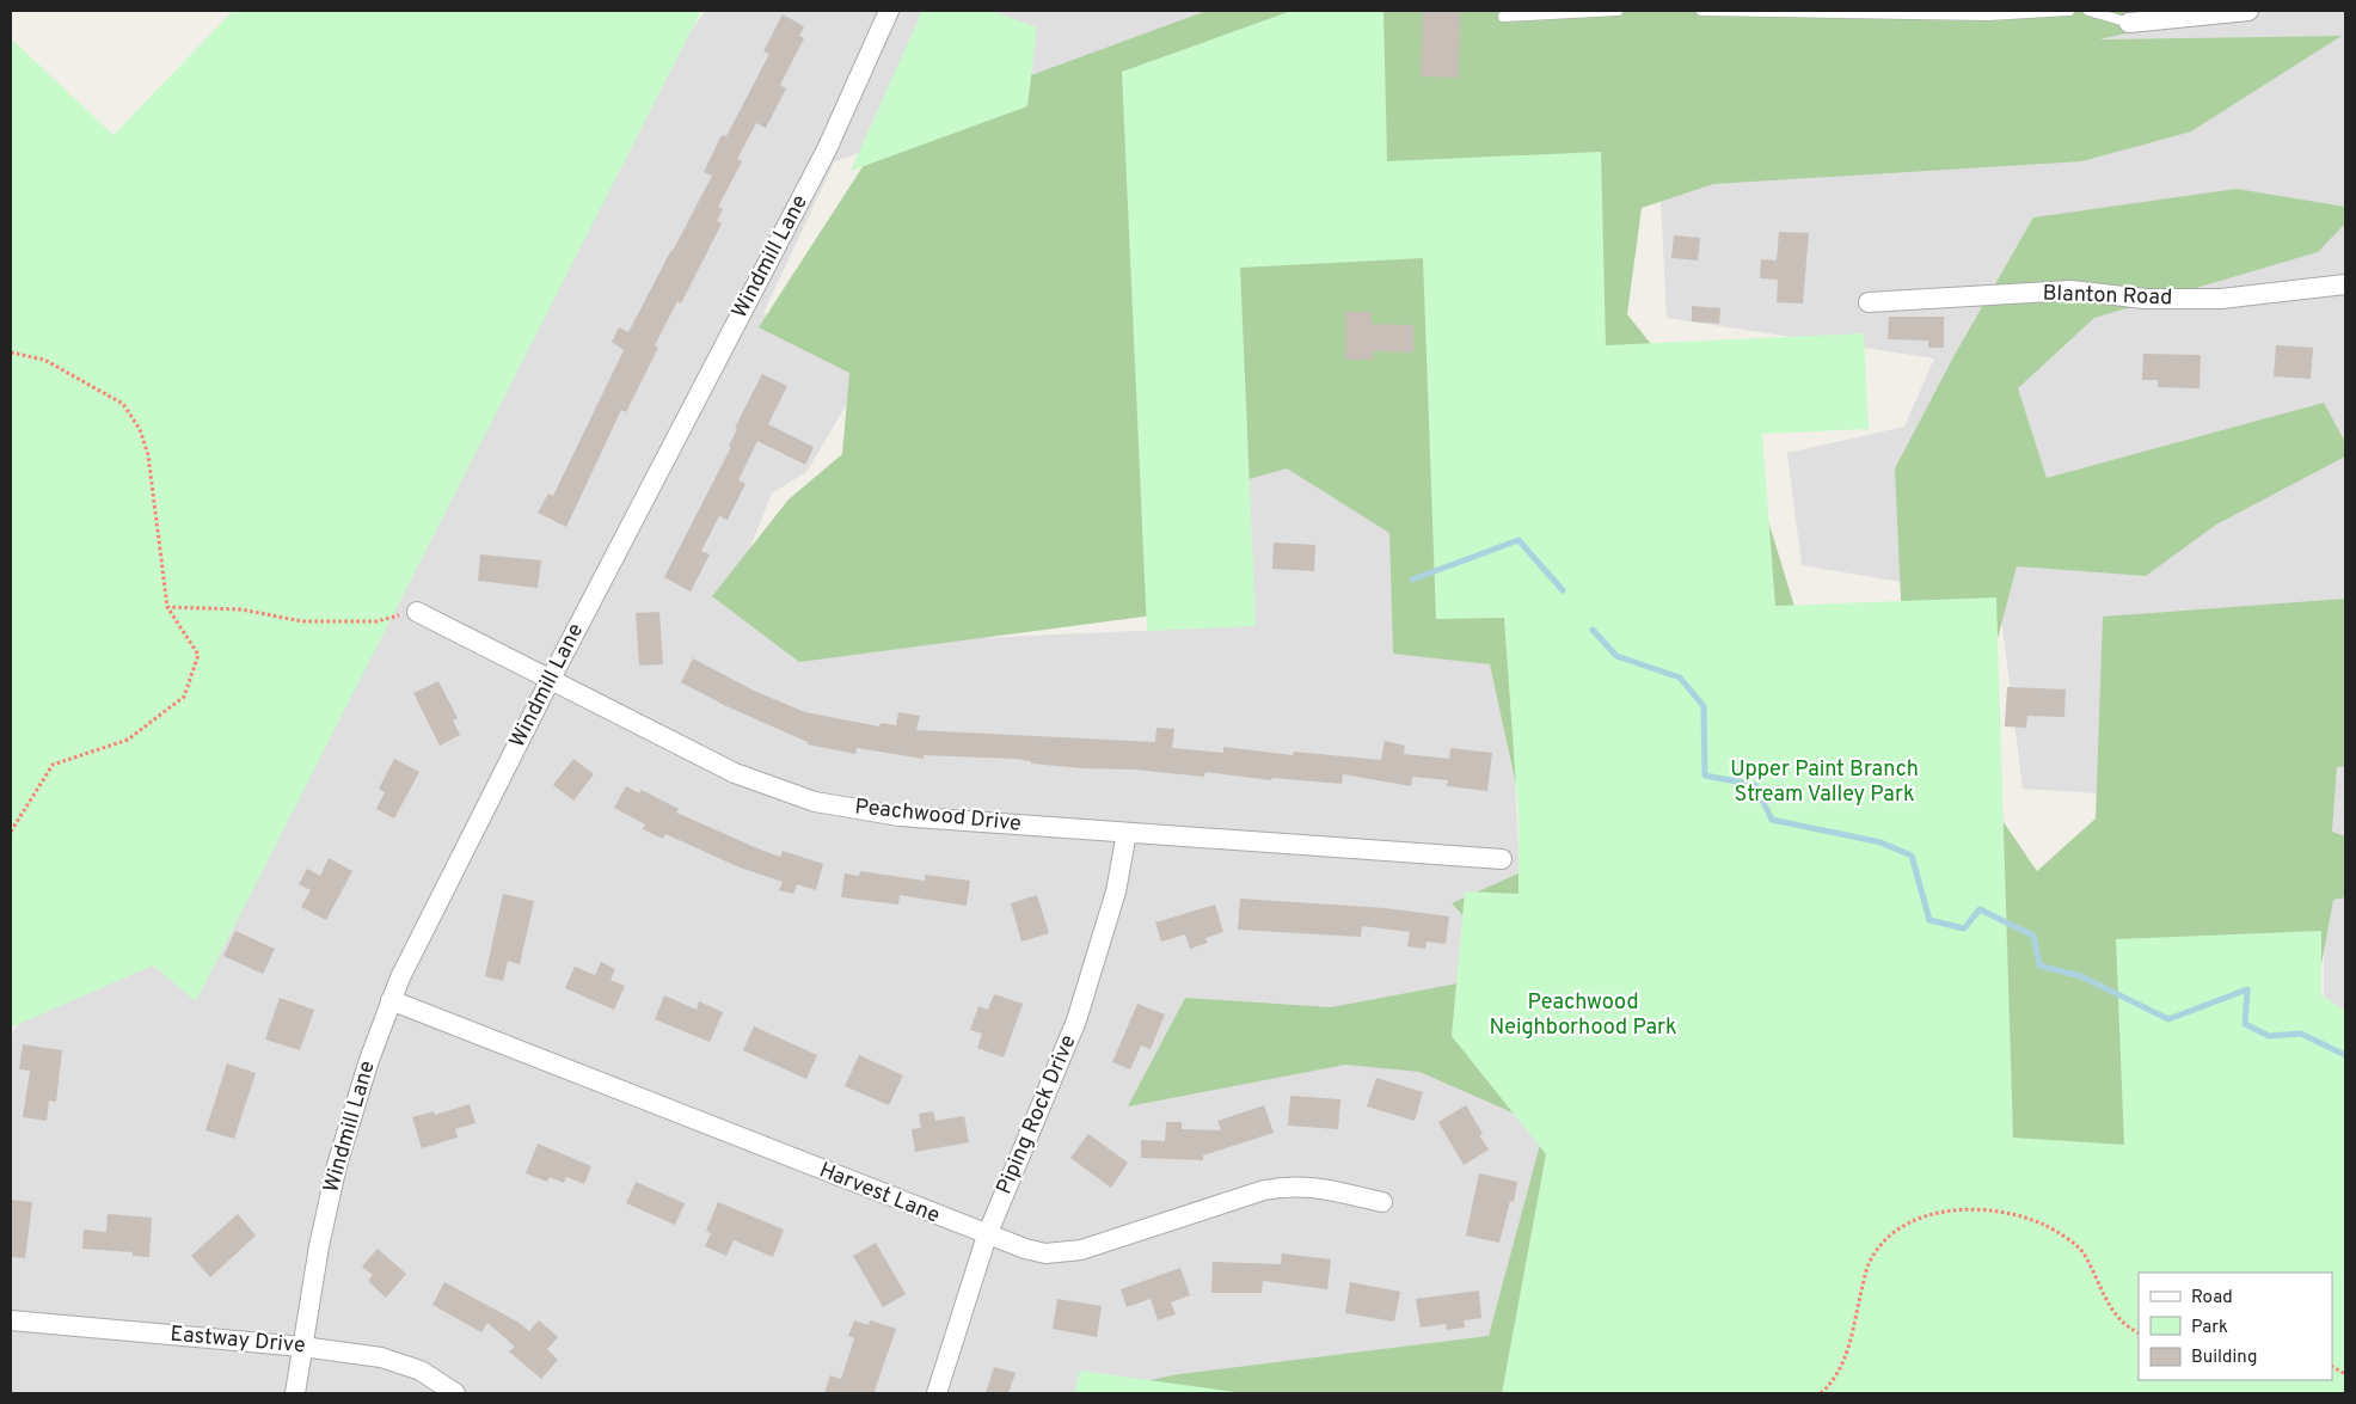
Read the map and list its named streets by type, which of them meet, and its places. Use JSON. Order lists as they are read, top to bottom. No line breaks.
{"streets":{"street":["Windmill Lane","Blanton Road","Peachwood Drive","Piping Rock Drive","Harvest Lane","Eastway Drive"]},"crossings":[["Windmill Lane","Peachwood Drive"],["Windmill Lane","Harvest Lane"],["Windmill Lane","Eastway Drive"],["Peachwood Drive","Piping Rock Drive"],["Piping Rock Drive","Harvest Lane"]],"parks":["Upper Paint Branch Stream Valley Park","Peachwood Neighborhood Park"],"legend":["Road","Park","Building"]}
